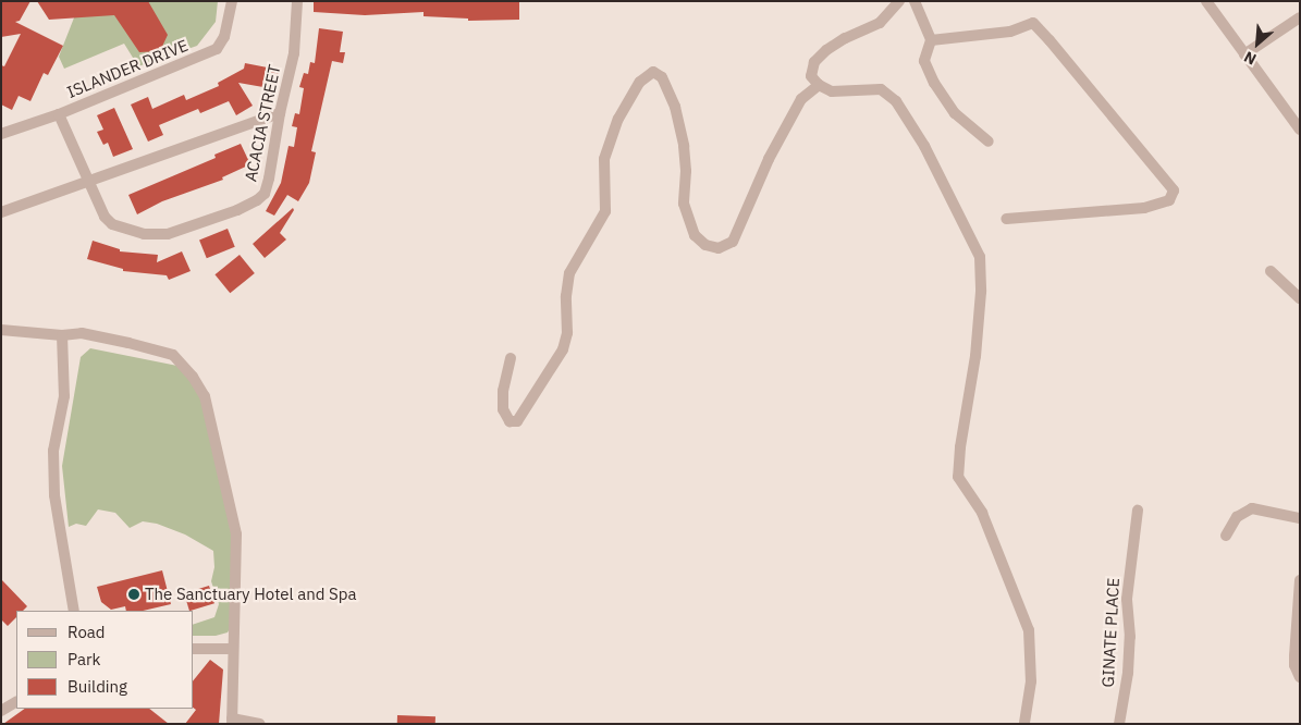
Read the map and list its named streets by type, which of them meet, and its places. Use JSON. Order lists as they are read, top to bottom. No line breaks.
{"streets":{"street":["ISLANDER DRIVE","ACACIA STREET","GINATE PLACE"]},"crossings":[["ISLANDER DRIVE","ACACIA STREET"]],"places":["The Sanctuary Hotel and Spa"],"legend":["Road","Park","Building"],"north":"bottom left"}
